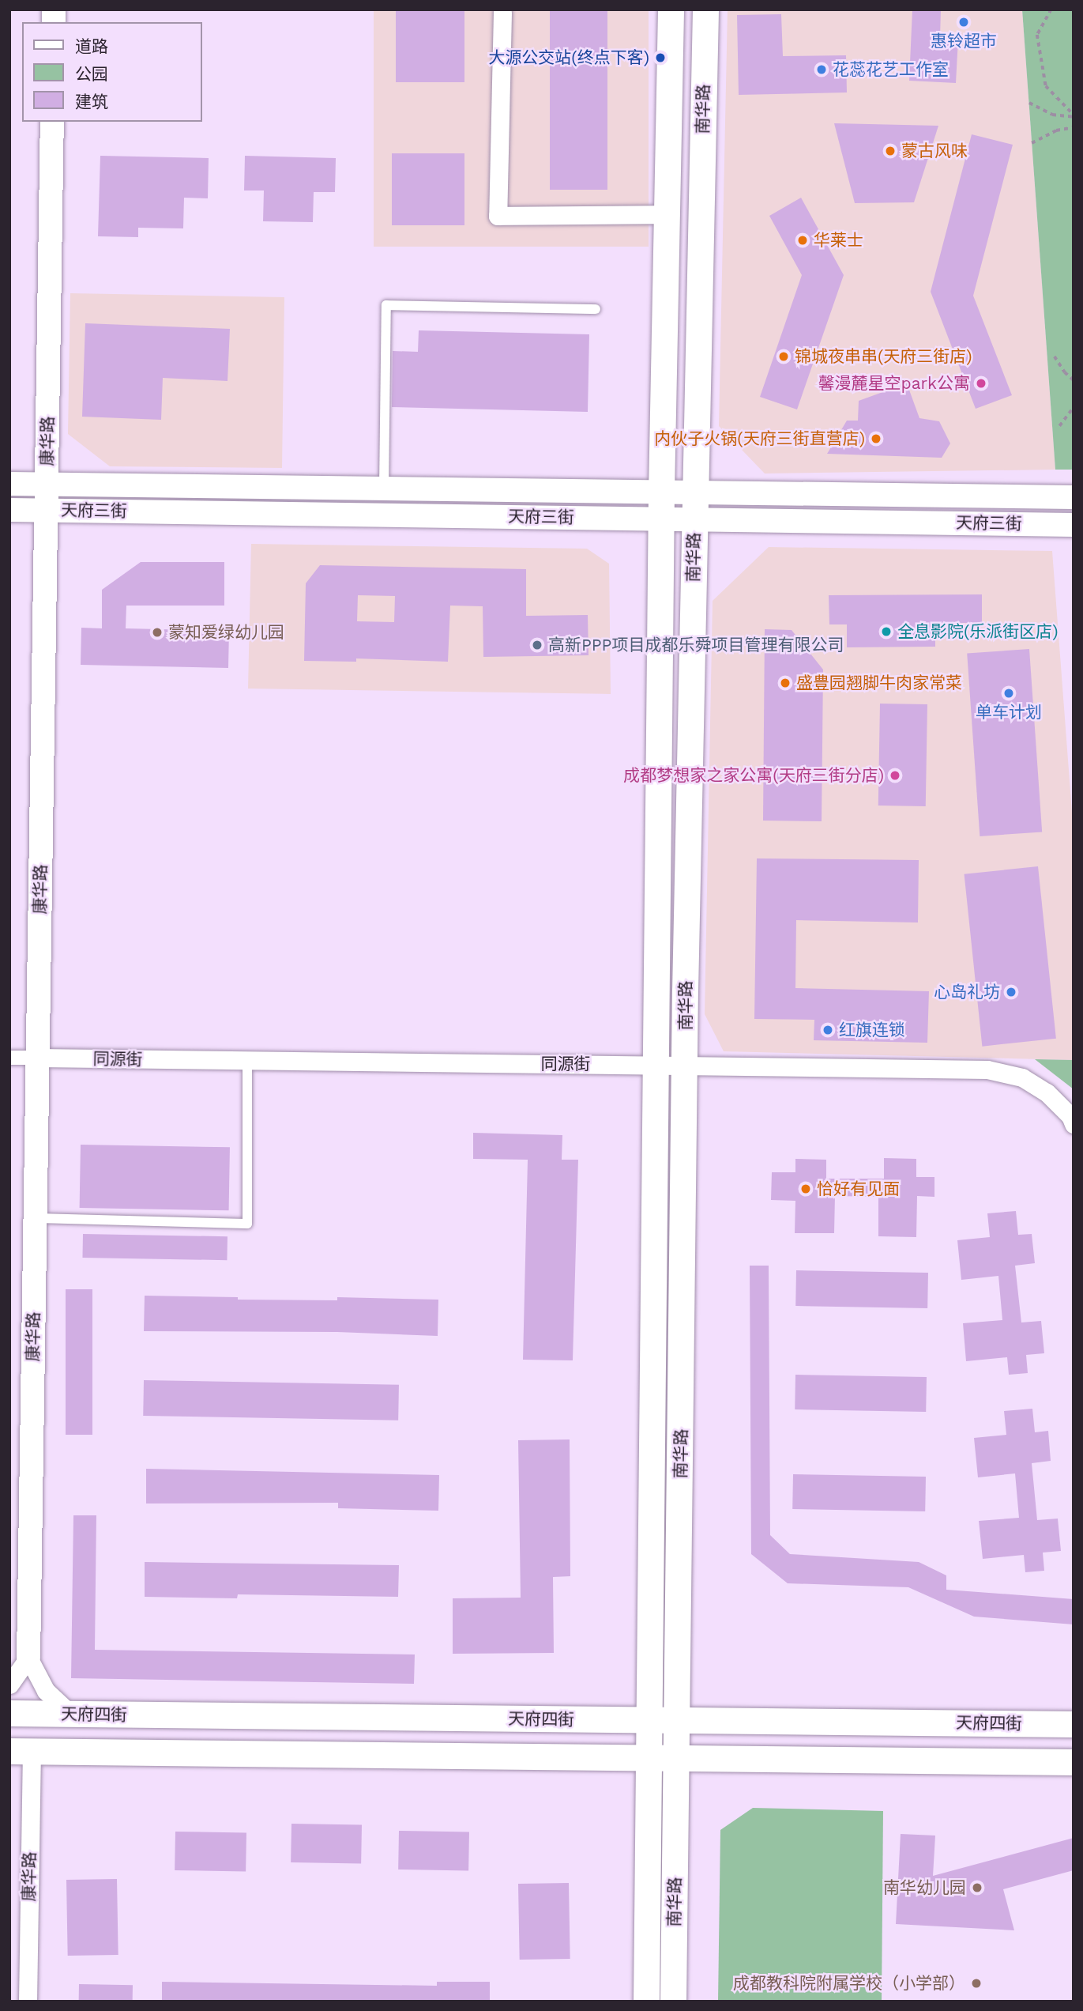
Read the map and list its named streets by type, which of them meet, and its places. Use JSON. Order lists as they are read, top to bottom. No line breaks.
{"streets":{"main road":["南华路","天府四街"],"street":["康华路","天府三街","同源街"]},"crossings":[["南华路","天府三街"],["南华路","同源街"],["南华路","天府四街"],["康华路","天府三街"],["康华路","同源街"]],"places":["惠铃超市","大源公交站(终点下客)","花蕊花艺工作室","蒙古风味","华莱士","锦城夜串串(天府三街店)","馨漫麓星空park公寓","内伙子火锅(天府三街直营店)","全息影院(乐派街区店)","蒙知爱绿幼儿园","高新PPP项目成都乐舜项目管理有限公司","盛豊园翘脚牛肉家常菜","单车计划","成都梦想家之家公寓(天府三街分店)","心岛礼坊","红旗连锁","恰好有见面","南华幼儿园","成都教科院附属学校（小学部）"],"legend":["道路","公园","建筑"]}
